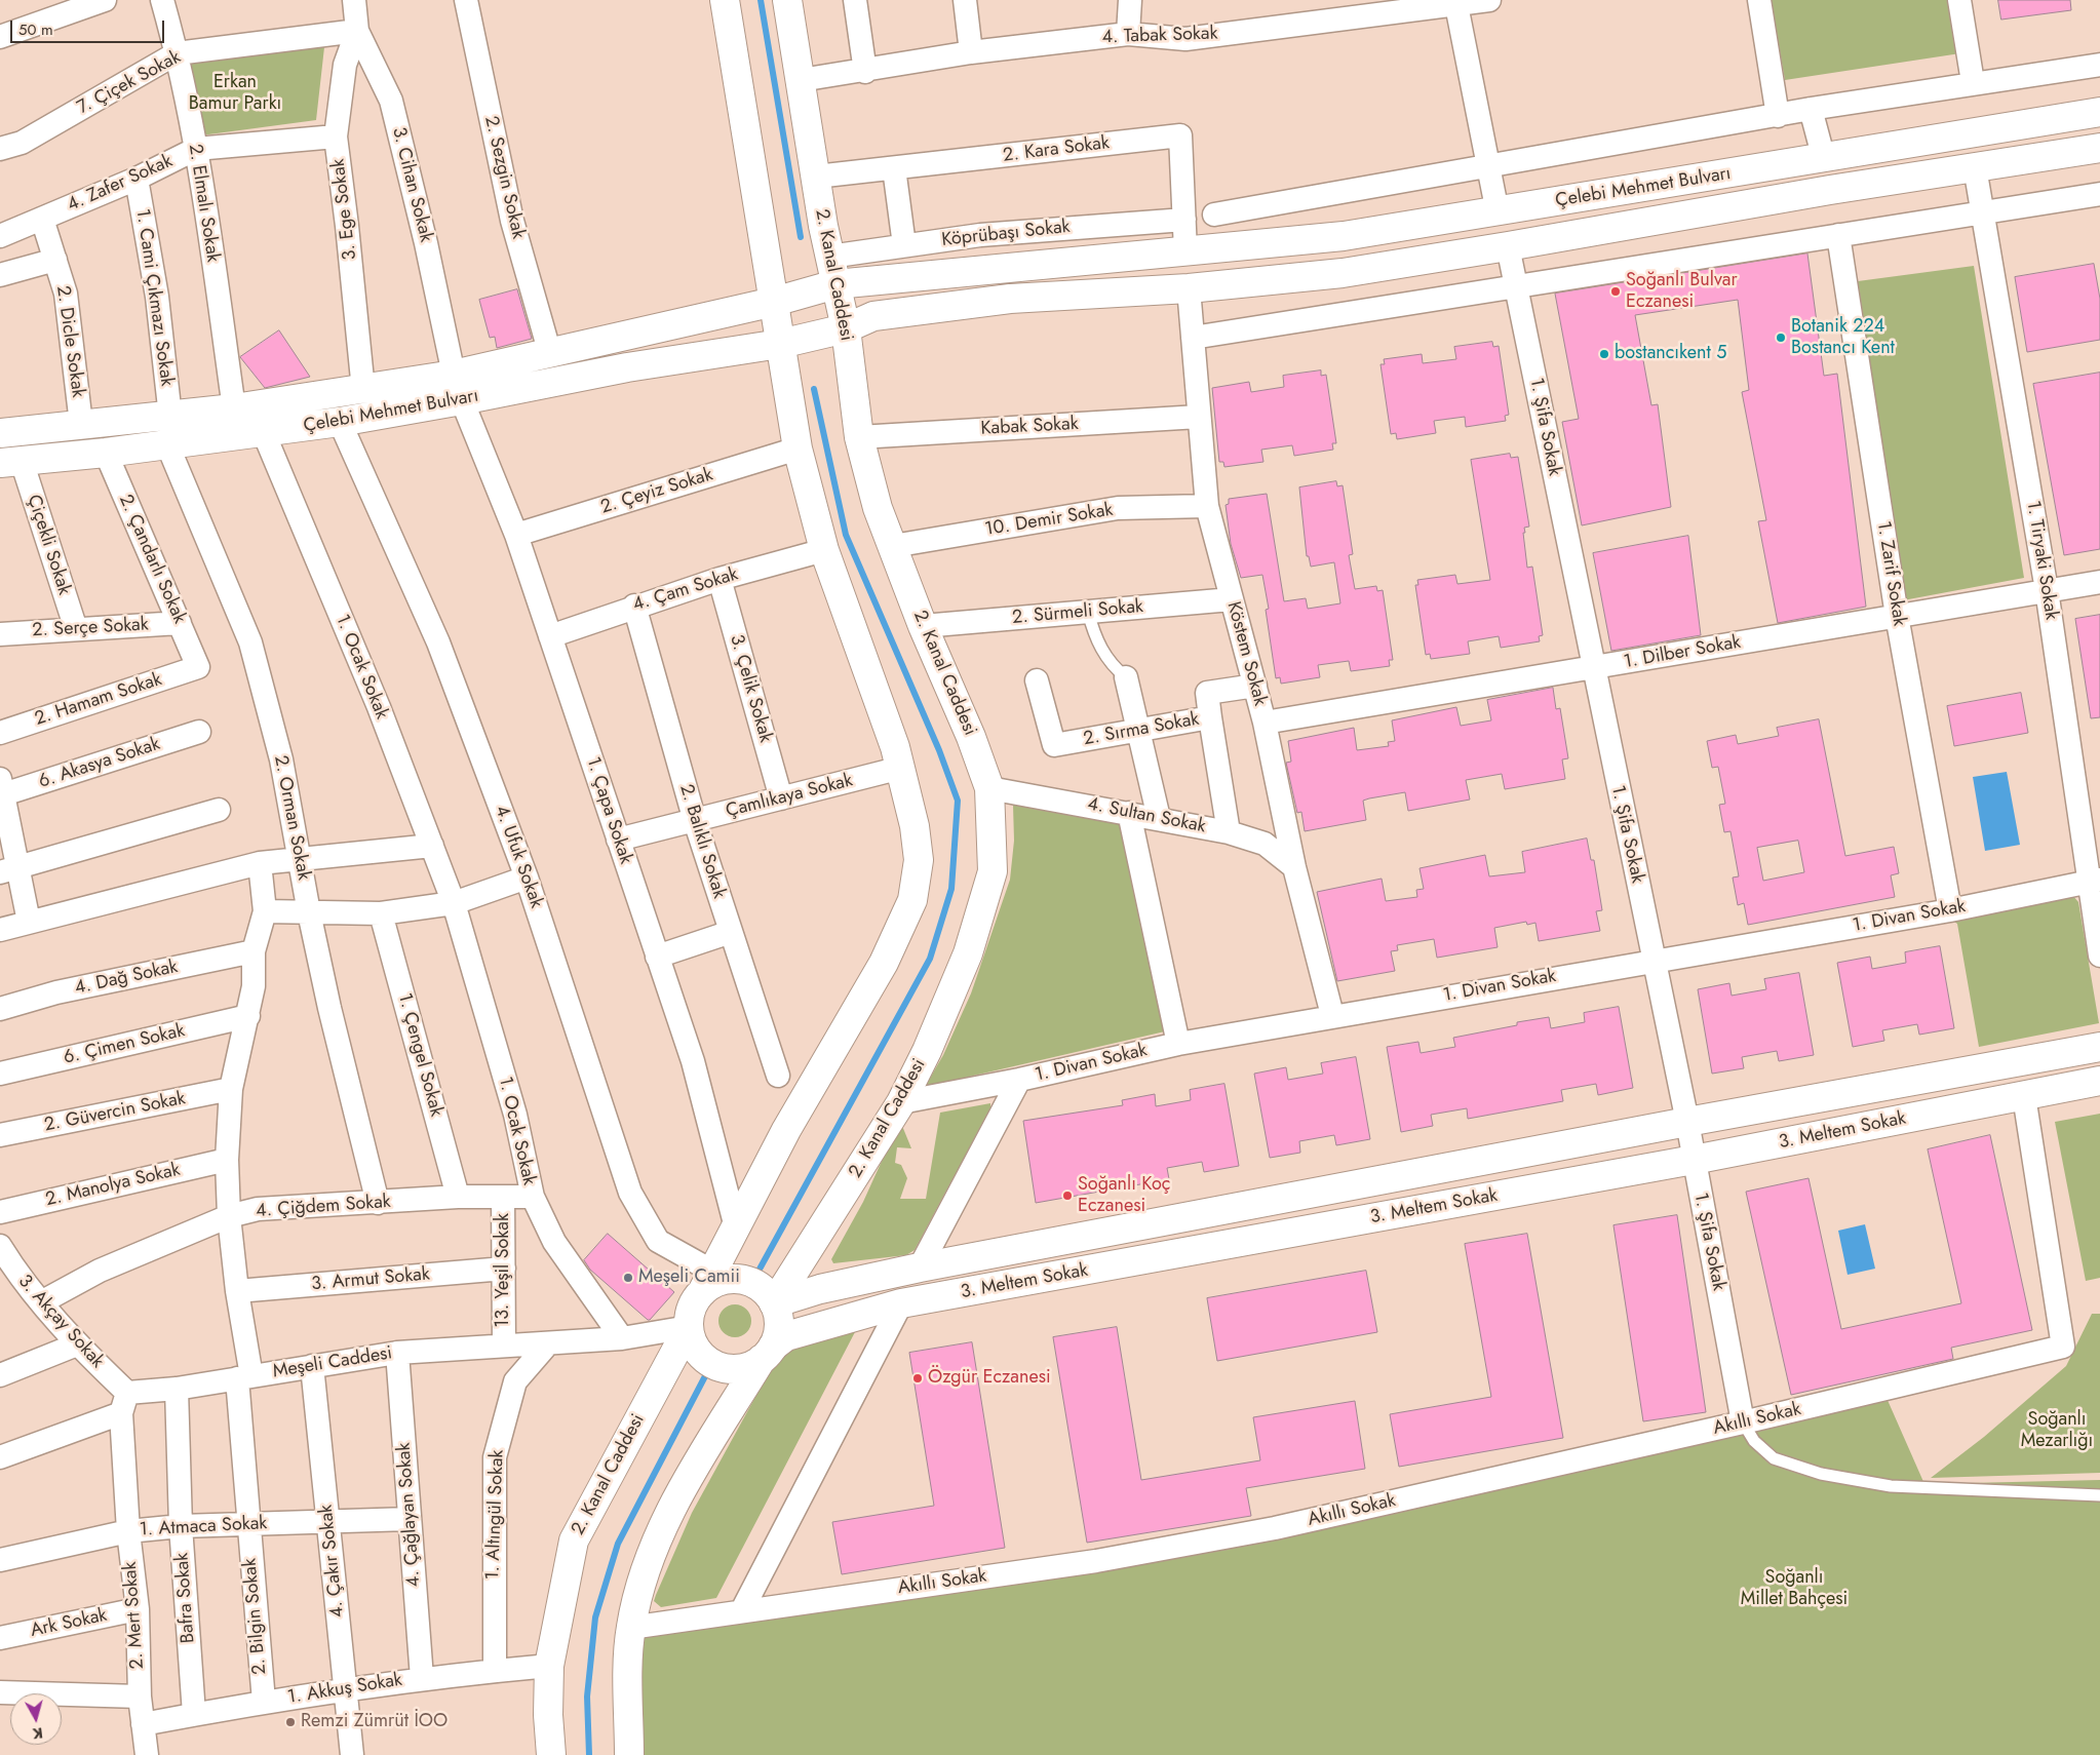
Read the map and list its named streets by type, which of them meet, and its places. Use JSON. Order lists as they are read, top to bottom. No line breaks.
{"streets":{"main road":["Çelebi Mehmet Bulvarı","2. Kanal Caddesi","3. Meltem Sokak"],"street":["4. Tabak Sokak","7. Çiçek Sokak","2. Kara Sokak","2. Sezgin Sokak","4. Zafer Sokak","3. Cihan Sokak","2. Elmalı Sokak","3. Ege Sokak","Köprübaşı Sokak","1. Cami Çıkmazı Sokak","2. Dicle Sokak","Kabak Sokak","1. Şifa Sokak","2. Çeyiz Sokak","10. Demir Sokak","Çiçekli Sokak","2. Çandarlı Sokak","1. Tiryaki Sokak","1. Zarif Sokak","4. Çam Sokak","2. Sürmeli Sokak","2. Serçe Sokak","1. Dilber Sokak","Köstem Sokak","1. Ocak Sokak","3. Çelik Sokak","2. Hamam Sokak","2. Sırma Sokak","6. Akasya Sokak","Çamlıkaya Sokak","1. Çapa Sokak","4. Sultan Sokak","2. Orman Sokak","2. Balıklı Sokak","4. Ufuk Sokak","1. Divan Sokak","4. Dağ Sokak","6. Çimen Sokak","1. Çengel Sokak","2. Güvercin Sokak","2. Manolya Sokak","4. Çiğdem Sokak","13. Yeşil Sokak","3. Armut Sokak","3. Akçay Sokak","Meşeli Caddesi","Akıllı Sokak","4. Çağlayan Sokak","1. Altıngül Sokak","1. Atmaca Sokak","4. Çakır Sokak","Bafra Sokak","2. Mert Sokak","2. Bilgin Sokak","Ark Sokak","1. Akkuş Sokak"]},"crossings":[["4. Tabak Sokak","2. Kanal Caddesi"],["7. Çiçek Sokak","3. Cihan Sokak"],["7. Çiçek Sokak","2. Elmalı Sokak"],["7. Çiçek Sokak","3. Ege Sokak"],["2. Kara Sokak","Çelebi Mehmet Bulvarı"],["2. Kara Sokak","Köprübaşı Sokak"],["2. Kara Sokak","2. Kanal Caddesi"],["2. Sezgin Sokak","Çelebi Mehmet Bulvarı"],["4. Zafer Sokak","2. Elmalı Sokak"],["4. Zafer Sokak","3. Ege Sokak"],["4. Zafer Sokak","1. Cami Çıkmazı Sokak"],["4. Zafer Sokak","2. Dicle Sokak"],["3. Cihan Sokak","Çelebi Mehmet Bulvarı"],["3. Cihan Sokak","3. Ege Sokak"],["Çelebi Mehmet Bulvarı","2. Elmalı Sokak"],["Çelebi Mehmet Bulvarı","3. Ege Sokak"],["Çelebi Mehmet Bulvarı","2. Kanal Caddesi"],["Çelebi Mehmet Bulvarı","1. Cami Çıkmazı Sokak"],["Çelebi Mehmet Bulvarı","2. Dicle Sokak"],["Çelebi Mehmet Bulvarı","1. Şifa Sokak"],["Çelebi Mehmet Bulvarı","Çiçekli Sokak"],["Çelebi Mehmet Bulvarı","2. Çandarlı Sokak"],["Çelebi Mehmet Bulvarı","1. Tiryaki Sokak"],["Çelebi Mehmet Bulvarı","Köstem Sokak"],["Çelebi Mehmet Bulvarı","1. Ocak Sokak"],["Çelebi Mehmet Bulvarı","1. Çapa Sokak"],["Çelebi Mehmet Bulvarı","2. Orman Sokak"],["Çelebi Mehmet Bulvarı","4. Ufuk Sokak"],["Köprübaşı Sokak","2. Kanal Caddesi"],["2. Kanal Caddesi","Kabak Sokak"],["2. Kanal Caddesi","10. Demir Sokak"],["2. Kanal Caddesi","2. Sürmeli Sokak"],["2. Kanal Caddesi","4. Sultan Sokak"],["2. Kanal Caddesi","4. Ufuk Sokak"],["2. Kanal Caddesi","1. Divan Sokak"],["2. Kanal Caddesi","3. Meltem Sokak"],["2. Kanal Caddesi","Meşeli Caddesi"],["2. Kanal Caddesi","1. Akkuş Sokak"],["Kabak Sokak","Köstem Sokak"],["1. Şifa Sokak","1. Dilber Sokak"],["1. Şifa Sokak","1. Divan Sokak"],["1. Şifa Sokak","3. Meltem Sokak"],["1. Şifa Sokak","Akıllı Sokak"],["2. Çeyiz Sokak","1. Çapa Sokak"],["10. Demir Sokak","Köstem Sokak"],["Çiçekli Sokak","2. Serçe Sokak"],["2. Çandarlı Sokak","2. Serçe Sokak"],["2. Çandarlı Sokak","2. Hamam Sokak"],["1. Tiryaki Sokak","1. Dilber Sokak"],["1. Tiryaki Sokak","1. Divan Sokak"],["1. Zarif Sokak","1. Dilber Sokak"],["1. Zarif Sokak","1. Divan Sokak"],["4. Çam Sokak","3. Çelik Sokak"],["4. Çam Sokak","1. Çapa Sokak"],["4. Çam Sokak","2. Balıklı Sokak"],["2. Sürmeli Sokak","Köstem Sokak"],["1. Dilber Sokak","Köstem Sokak"],["Köstem Sokak","4. Sultan Sokak"],["Köstem Sokak","1. Divan Sokak"],["1. Ocak Sokak","4. Çiğdem Sokak"],["1. Ocak Sokak","Meşeli Caddesi"],["3. Çelik Sokak","Çamlıkaya Sokak"],["2. Sırma Sokak","4. Sultan Sokak"],["Çamlıkaya Sokak","1. Çapa Sokak"],["Çamlıkaya Sokak","2. Balıklı Sokak"],["2. Orman Sokak","4. Çiğdem Sokak"],["4. Ufuk Sokak","3. Meltem Sokak"],["4. Ufuk Sokak","Meşeli Caddesi"],["4. Dağ Sokak","2. Bilgin Sokak"],["6. Çimen Sokak","2. Bilgin Sokak"],["1. Çengel Sokak","4. Çiğdem Sokak"],["2. Güvercin Sokak","2. Bilgin Sokak"],["3. Meltem Sokak","Meşeli Caddesi"],["3. Meltem Sokak","Akıllı Sokak"],["2. Manolya Sokak","2. Bilgin Sokak"],["4. Çiğdem Sokak","13. Yeşil Sokak"],["4. Çiğdem Sokak","3. Akçay Sokak"],["4. Çiğdem Sokak","2. Bilgin Sokak"],["13. Yeşil Sokak","3. Armut Sokak"],["13. Yeşil Sokak","Meşeli Caddesi"],["3. Armut Sokak","2. Bilgin Sokak"],["3. Akçay Sokak","Meşeli Caddesi"],["3. Akçay Sokak","2. Mert Sokak"],["Meşeli Caddesi","4. Çağlayan Sokak"],["Meşeli Caddesi","1. Altıngül Sokak"],["Meşeli Caddesi","4. Çakır Sokak"],["Meşeli Caddesi","Bafra Sokak"],["Meşeli Caddesi","2. Mert Sokak"],["Meşeli Caddesi","2. Bilgin Sokak"],["4. Çağlayan Sokak","1. Atmaca Sokak"],["4. Çağlayan Sokak","1. Akkuş Sokak"],["1. Altıngül Sokak","1. Akkuş Sokak"],["1. Atmaca Sokak","4. Çakır Sokak"],["1. Atmaca Sokak","Bafra Sokak"],["1. Atmaca Sokak","2. Mert Sokak"],["1. Atmaca Sokak","2. Bilgin Sokak"],["4. Çakır Sokak","1. Akkuş Sokak"],["Bafra Sokak","1. Akkuş Sokak"],["2. Mert Sokak","Ark Sokak"],["2. Mert Sokak","1. Akkuş Sokak"],["2. Bilgin Sokak","1. Akkuş Sokak"]],"parks":["Erkan Bamur Parkı","Soğanlı Mezarlığı","Soğanlı Millet Bahçesi"],"places":["Soğanlı Bulvar Eczanesi","Botanik 224 Bostancı Kent","bostancıkent 5","Soğanlı Koç Eczanesi","Meşeli Camii","Özgür Eczanesi","Remzi Zümrüt İOO"],"scale_bar":"50 m","north":"bottom"}
